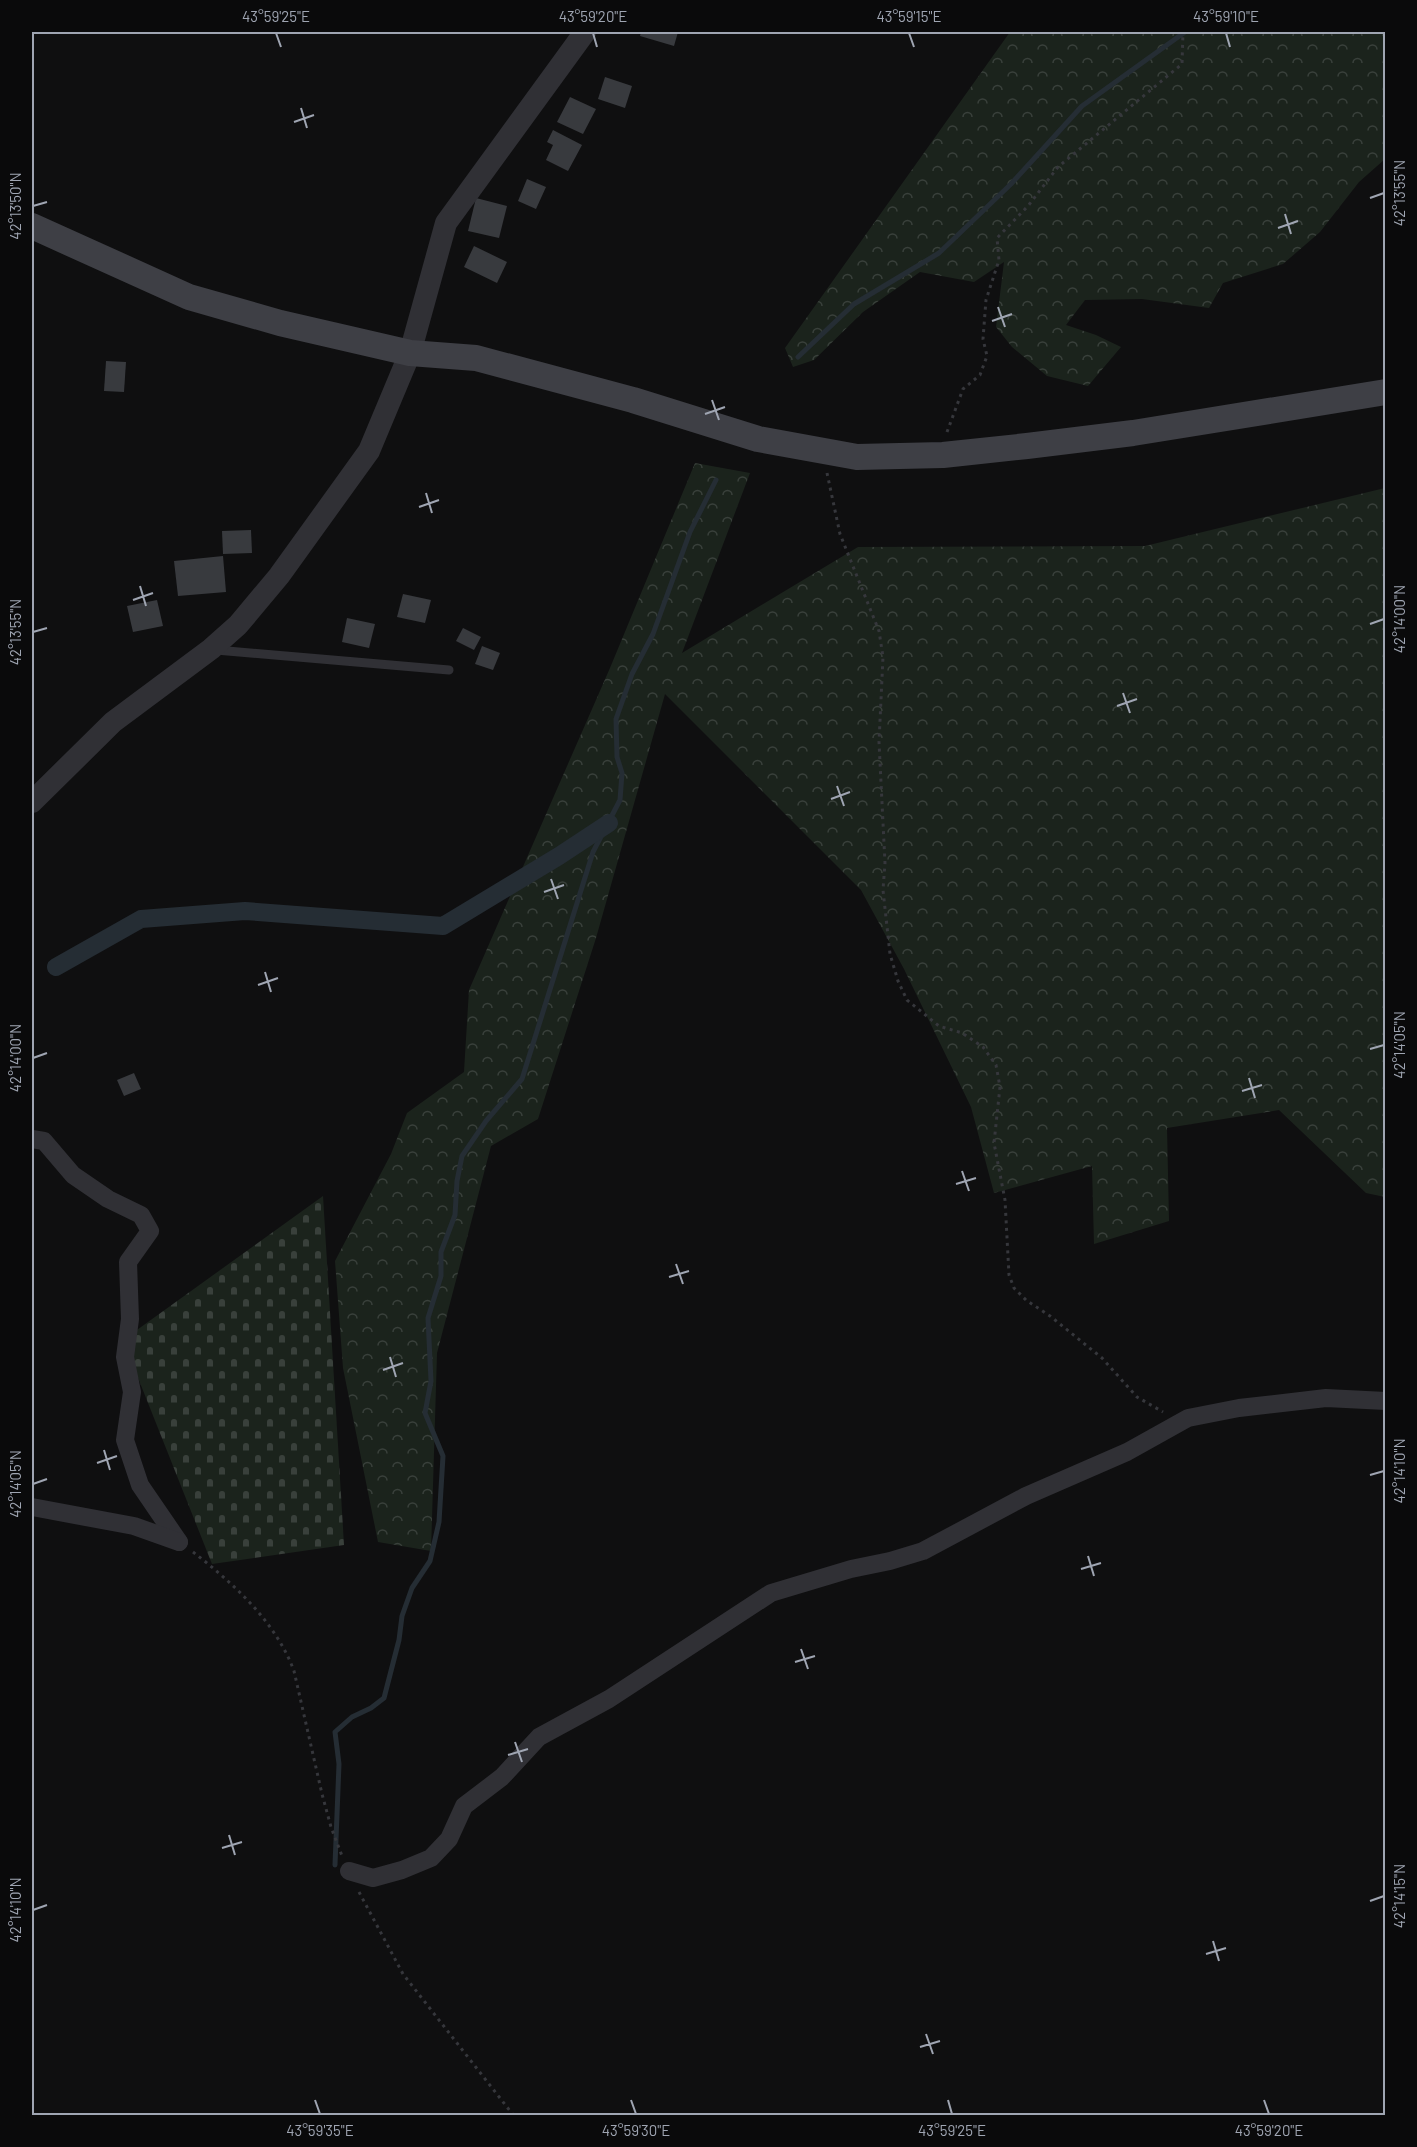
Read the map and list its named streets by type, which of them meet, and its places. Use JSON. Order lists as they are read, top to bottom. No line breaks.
{"coordinates":["43°59'25\"E","43°59'20\"E","43°59'15\"E","43°59'10\"E","42°13'55\"N","42°13'50\"N","42°14'00\"N","42°14'05\"N","42°14'10\"N","42°14'15\"N","43°59'35\"E","43°59'30\"E"]}
